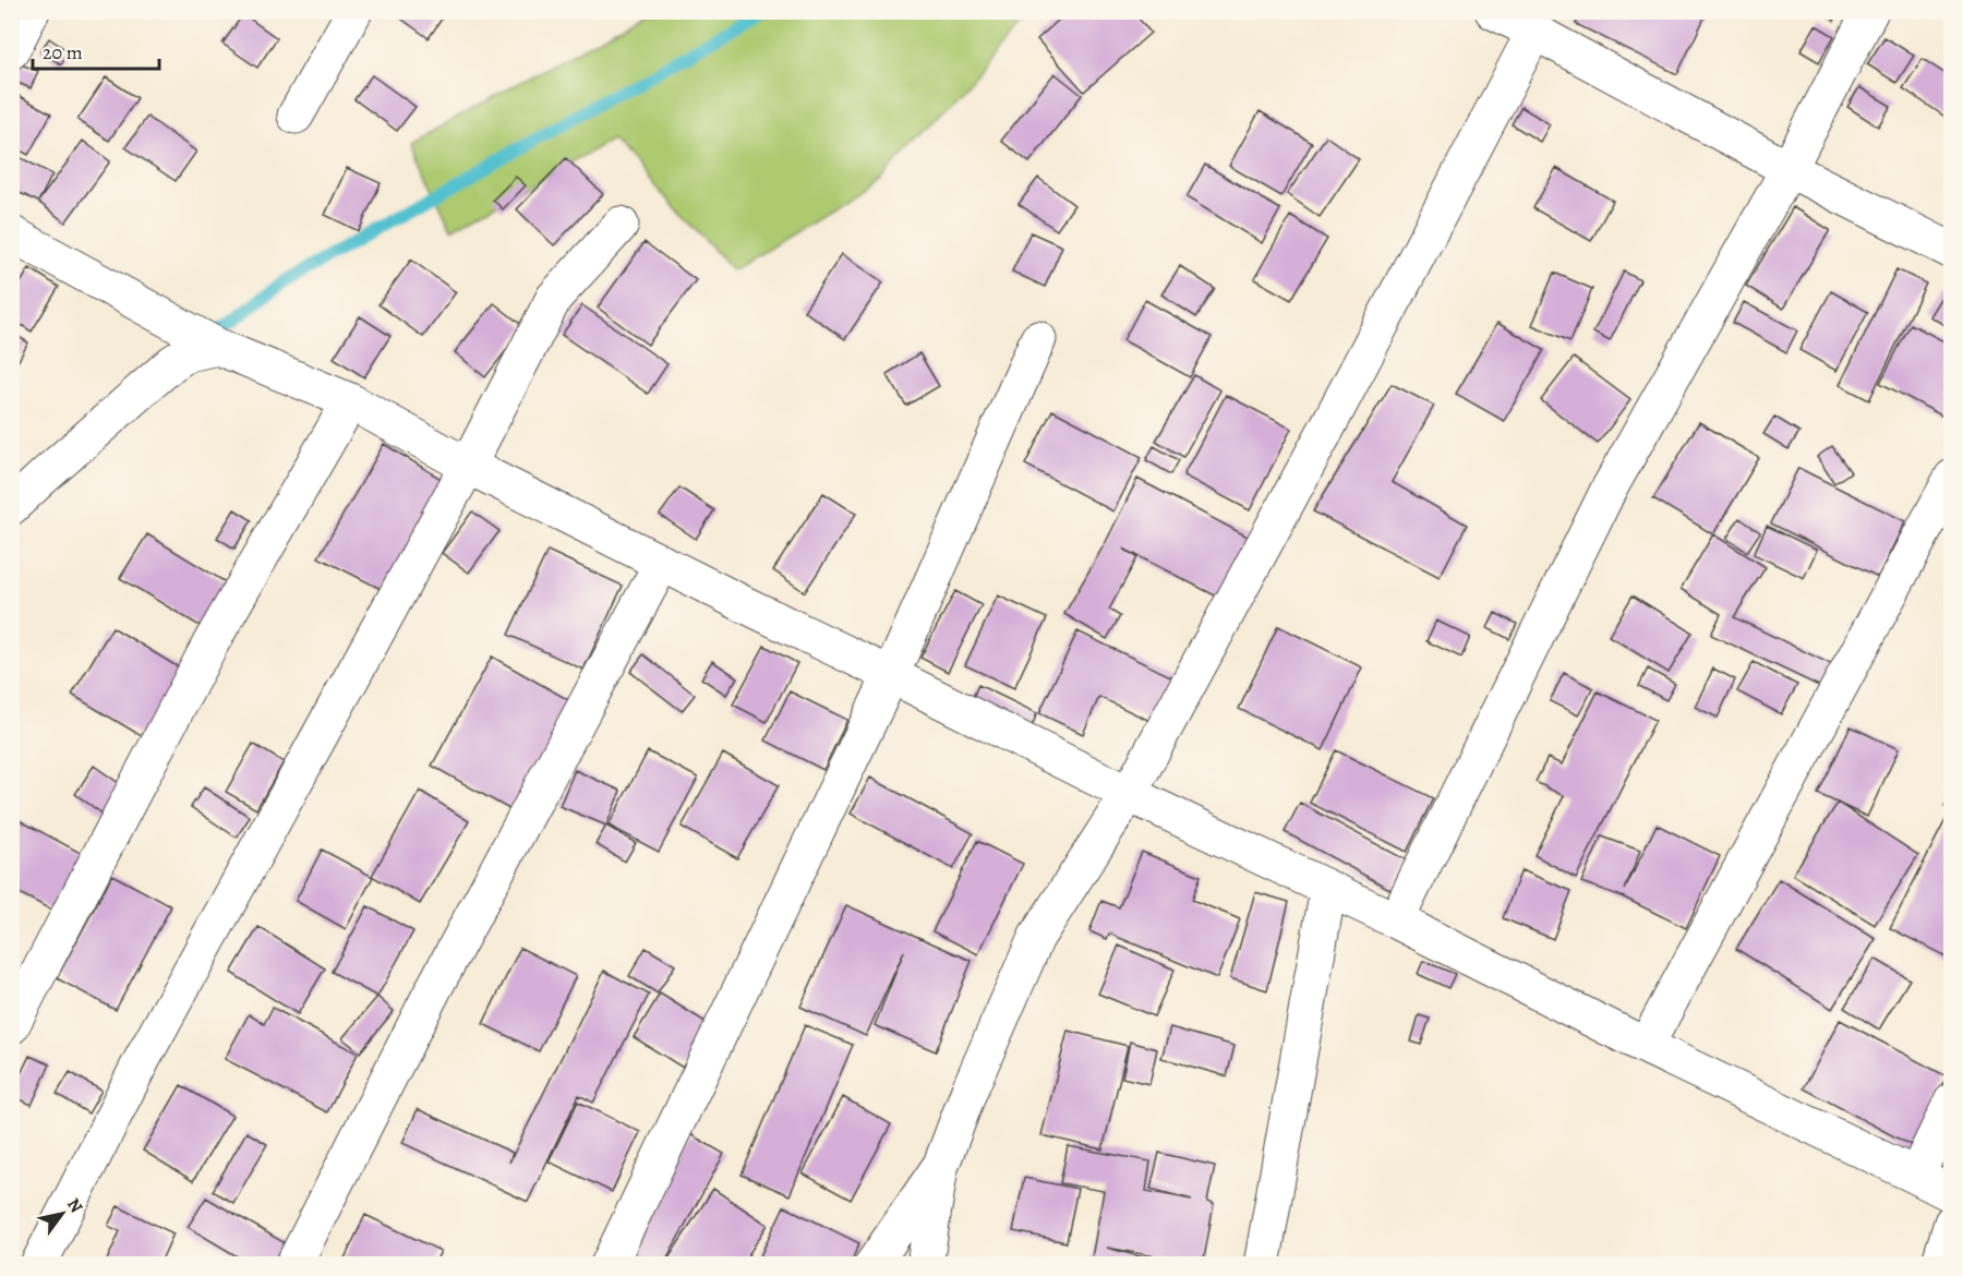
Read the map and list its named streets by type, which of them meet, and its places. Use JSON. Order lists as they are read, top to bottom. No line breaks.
{"scale_bar":"20 m","north":"top right"}
